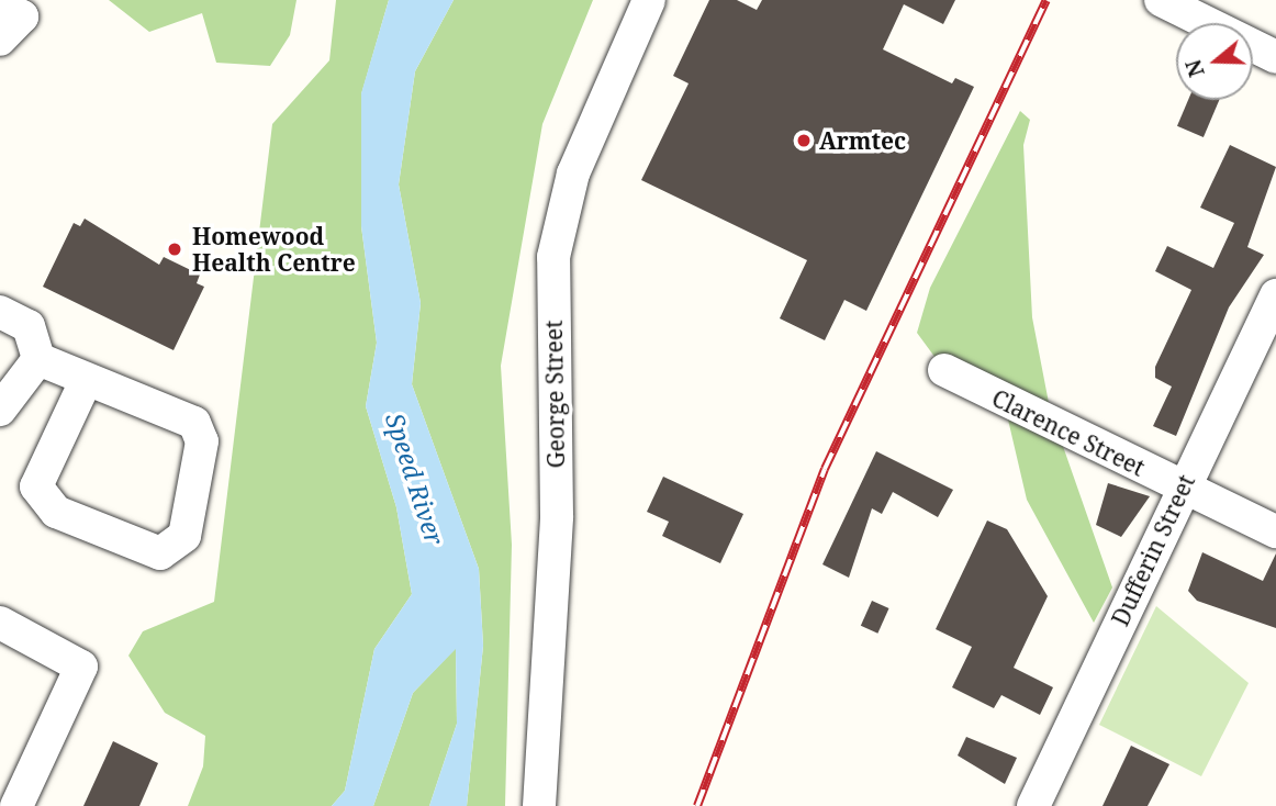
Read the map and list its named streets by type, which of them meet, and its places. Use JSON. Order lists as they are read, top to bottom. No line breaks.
{"streets":{"street":["George Street","Clarence Street","Dufferin Street"]},"crossings":[["Clarence Street","Dufferin Street"]],"water":["Speed River"],"places":["Armtec","Homewood Health Centre"],"north":"left"}
